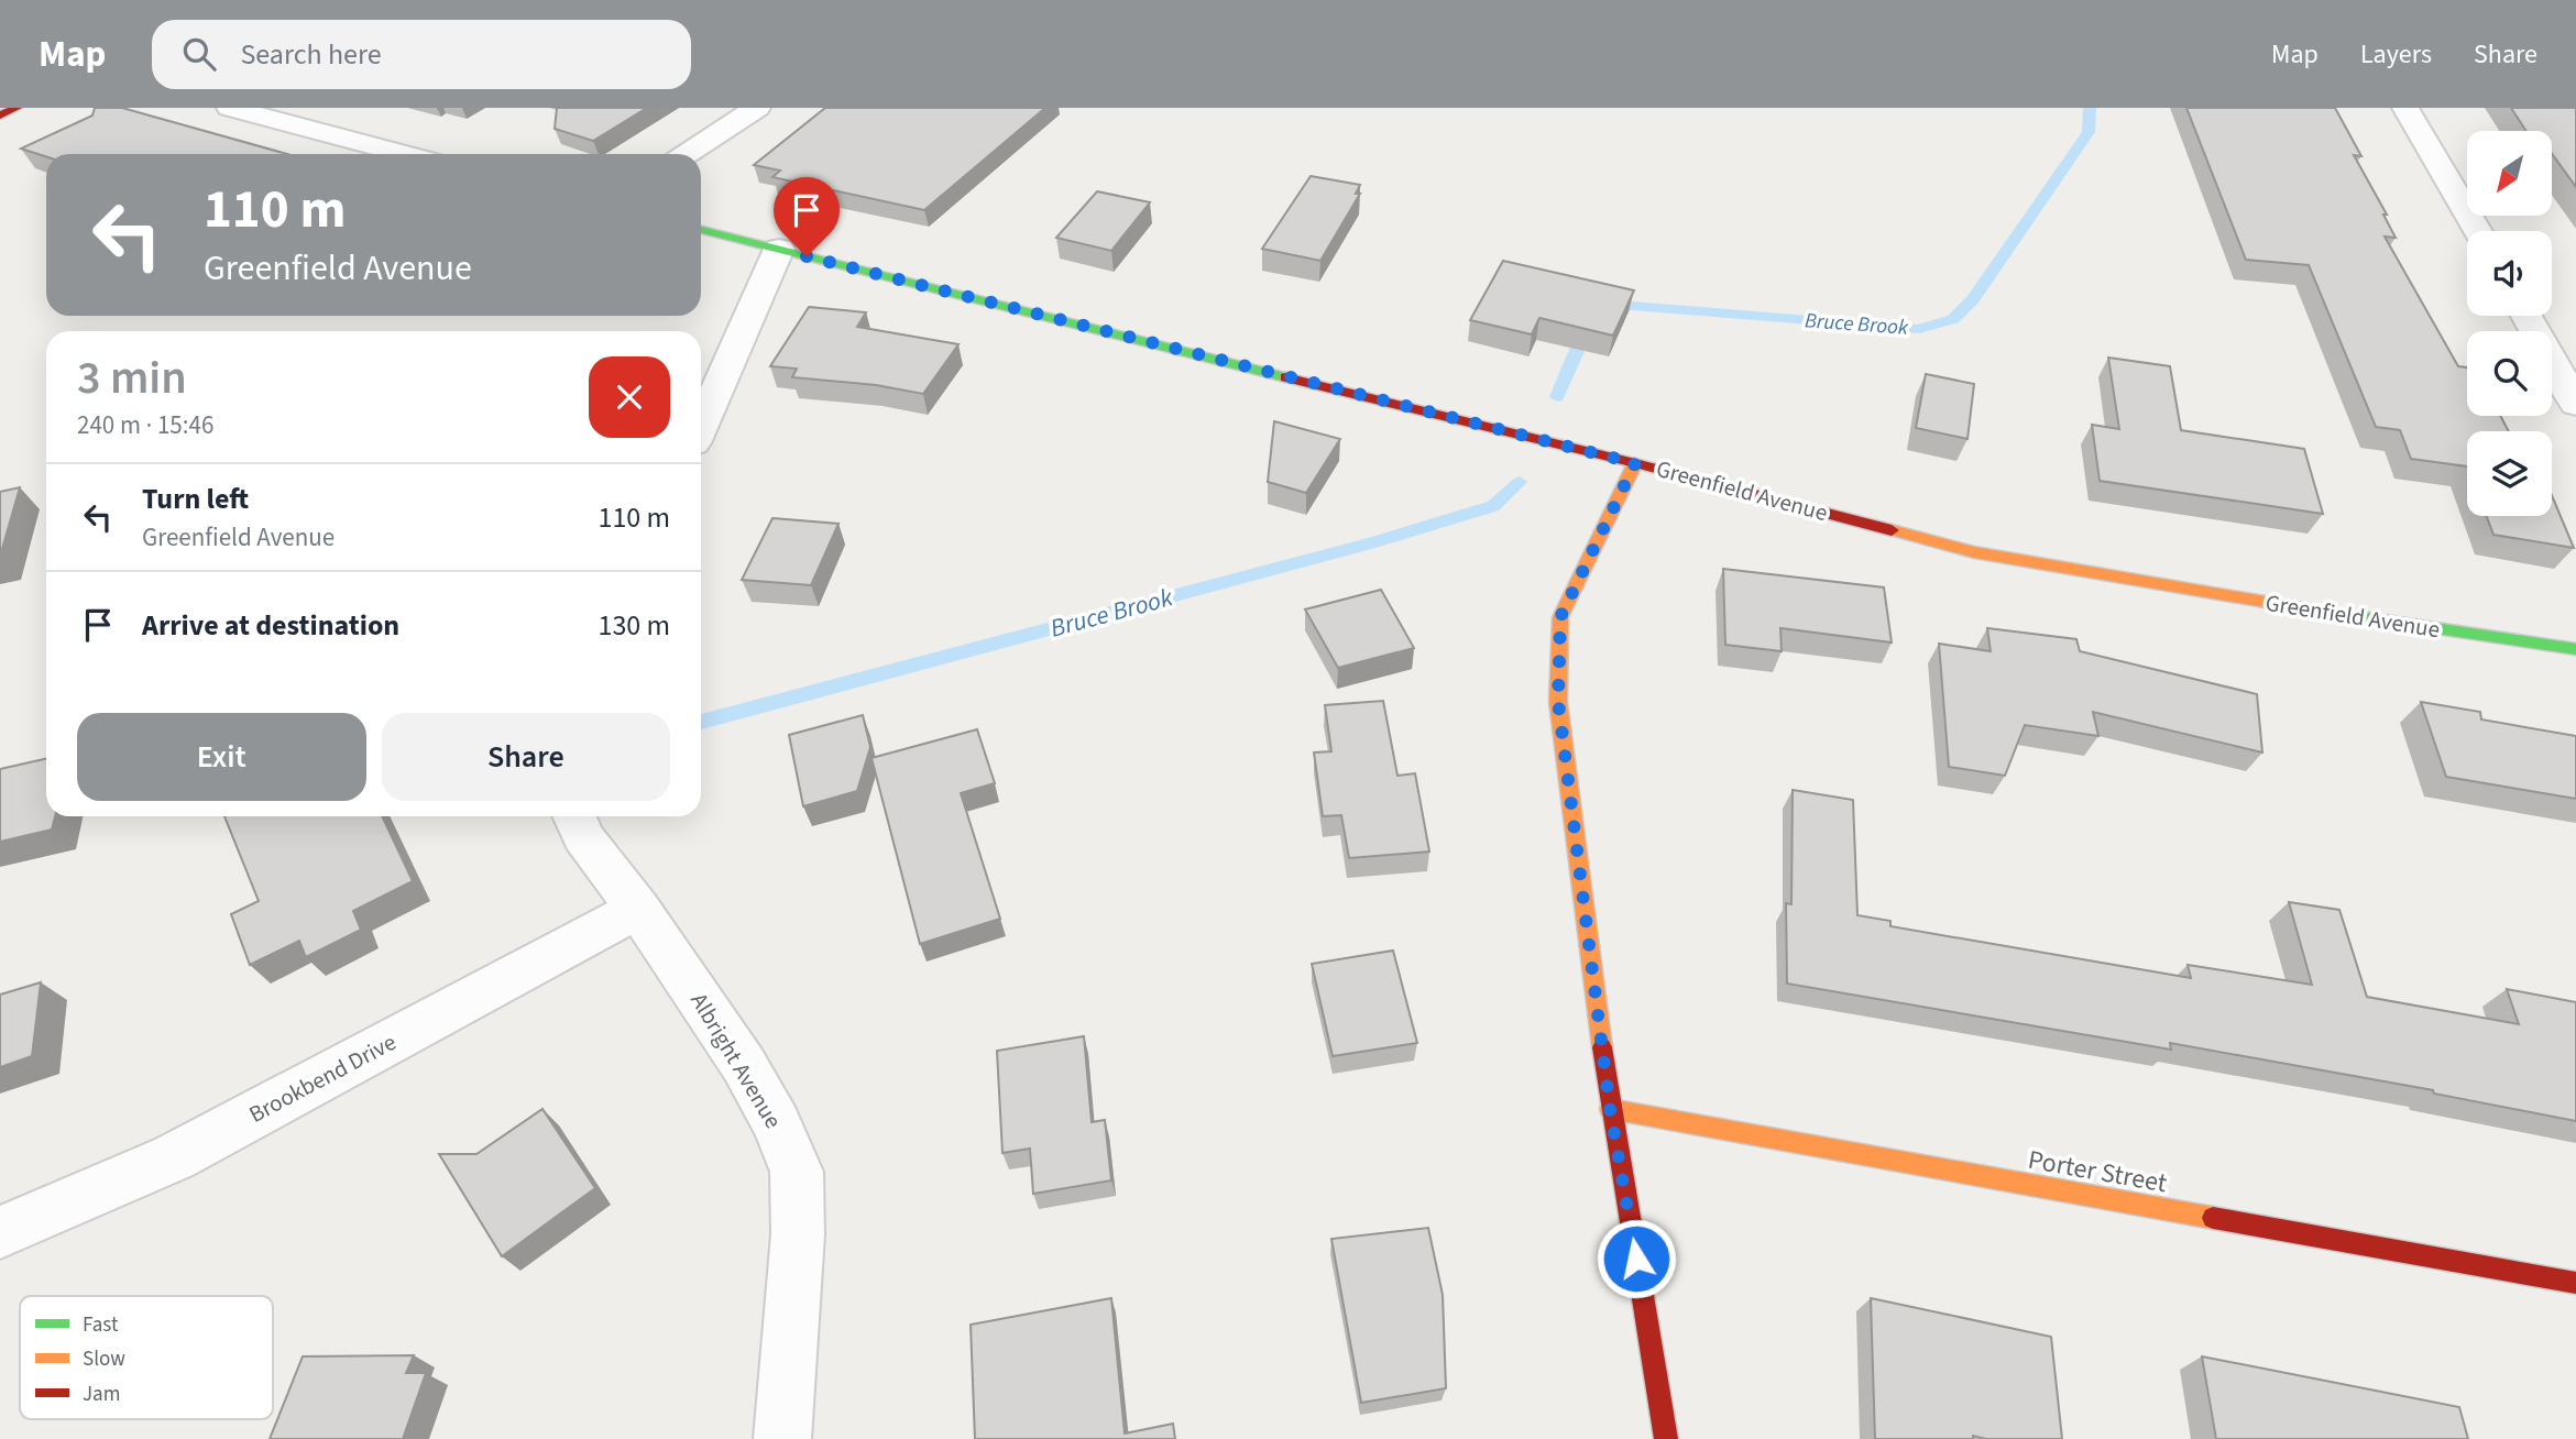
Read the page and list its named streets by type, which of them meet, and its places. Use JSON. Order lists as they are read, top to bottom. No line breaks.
{"streets":{"street":["Greenfield Avenue","Albright Avenue","Brookbend Drive","Porter Street"]},"crossings":[["Albright Avenue","Brookbend Drive"]],"water":["Bruce Brook"],"legend":["Fast","Slow","Jam"],"north":"bottom left","page":{"header":"Map","search":"Search here","nav":["Map","Layers","Share"],"turn":["110 m","Greenfield Avenue"],"heading":["3 min","240 m · 15:46"],"list":[{"name":"Turn left","note":"Greenfield Avenue","value":"110 m"},{"name":"Arrive at destination","value":"130 m"}],"buttons":["Exit","Share"]}}
